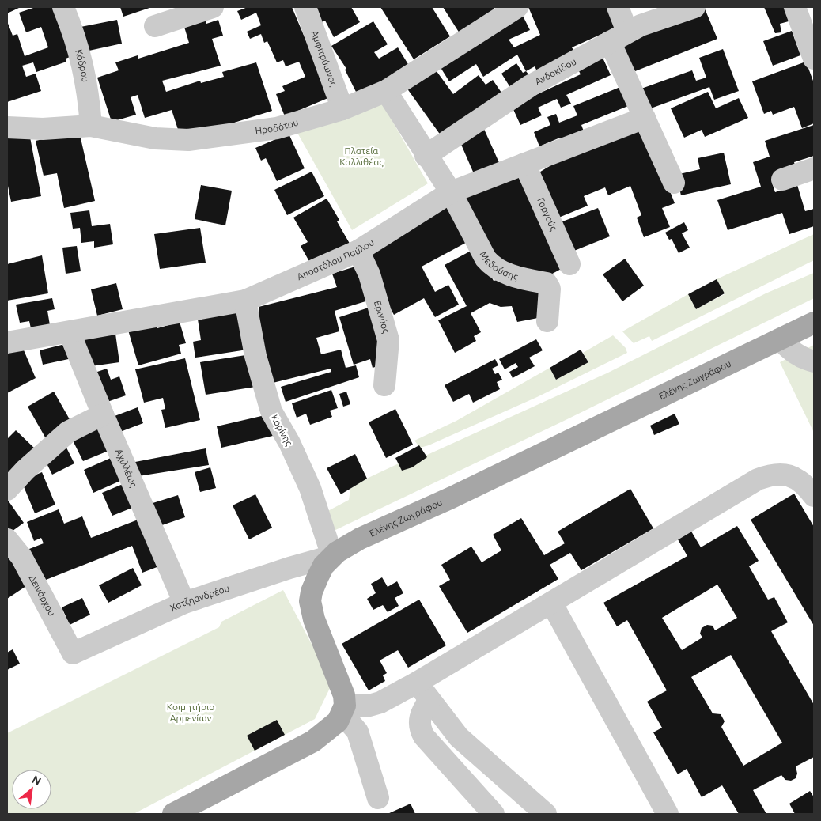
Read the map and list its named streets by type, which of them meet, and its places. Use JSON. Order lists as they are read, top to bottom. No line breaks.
{"streets":{"main road":["Ελένης Ζωγράφου"],"street":["Αμφιτρύωνος","Κόδρου","Ανδοκίδου","Ηροδότου","Γοργούς","Αποστόλου Παύλου","Μεδούσης","Ερινύος","Κορίνης","Αχιλλέως","Δεινάρχου","Χατζηανδρέου"]},"crossings":[["Αμφιτρύωνος","Ηροδότου"],["Κόδρου","Ηροδότου"],["Γοργούς","Αποστόλου Παύλου"],["Αποστόλου Παύλου","Μεδούσης"],["Αποστόλου Παύλου","Ερινύος"],["Αποστόλου Παύλου","Κορίνης"],["Αποστόλου Παύλου","Αχιλλέως"],["Ελένης Ζωγράφου","Κορίνης"],["Ελένης Ζωγράφου","Χατζηανδρέου"],["Κορίνης","Χατζηανδρέου"],["Αχιλλέως","Χατζηανδρέου"],["Δεινάρχου","Χατζηανδρέου"]],"parks":["Πλατεία Καλλιθέας","Κοιμητήριο Αρμενίων"],"north":"top right"}
